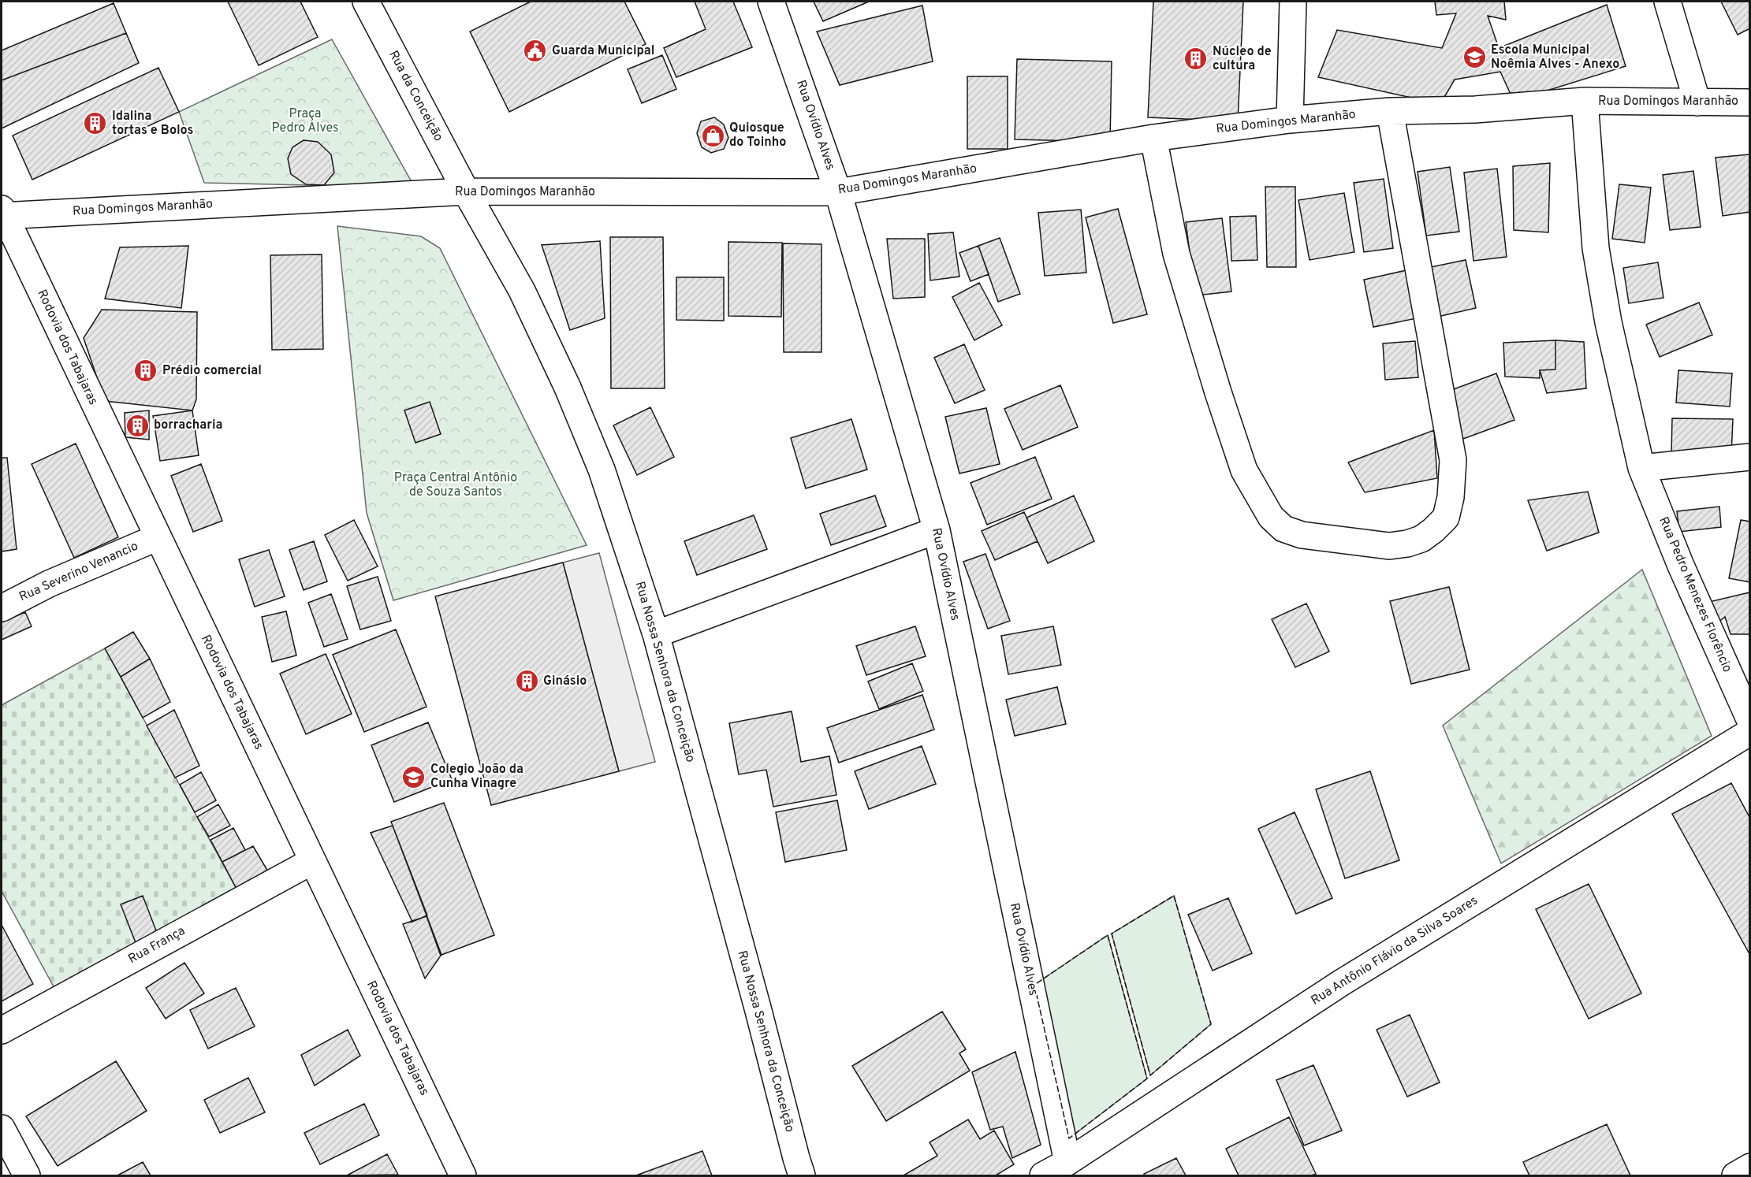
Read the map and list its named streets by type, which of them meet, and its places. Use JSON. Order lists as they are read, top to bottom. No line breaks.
{"streets":{"street":["Rua da Conceição","Rua Domingos Maranhão","Rua Ovídio Alves","Rodovia dos Tabajaras","Rua Severino Venancio","Rua Pedro Menezes Florêncio","Rua Nossa Senhora da Conceição","Rua França","Rua Antônio Flávio da Silva Soares"]},"crossings":[["Rua da Conceição","Rua Domingos Maranhão"],["Rua da Conceição","Rua Nossa Senhora da Conceição"],["Rua Domingos Maranhão","Rua Ovídio Alves"],["Rua Domingos Maranhão","Rodovia dos Tabajaras"],["Rua Domingos Maranhão","Rua Pedro Menezes Florêncio"],["Rua Domingos Maranhão","Rua Nossa Senhora da Conceição"],["Rua Ovídio Alves","Rua Antônio Flávio da Silva Soares"],["Rodovia dos Tabajaras","Rua Severino Venancio"],["Rodovia dos Tabajaras","Rua França"]],"parks":["Praça Pedro Alves","Praça Central Antônio de Souza Santos"],"places":{"public building":["Guarda Municipal"],"school or university":["Escola Municipal Noêmia Alves - Anexo","Colegio João da Cunha Vinagre"],"building":["Núcleo de cultura","Idalina tortas e Bolos","Prédio comercial","borracharia","Ginásio"],"shop":["Quiosque do Toinho"]}}
